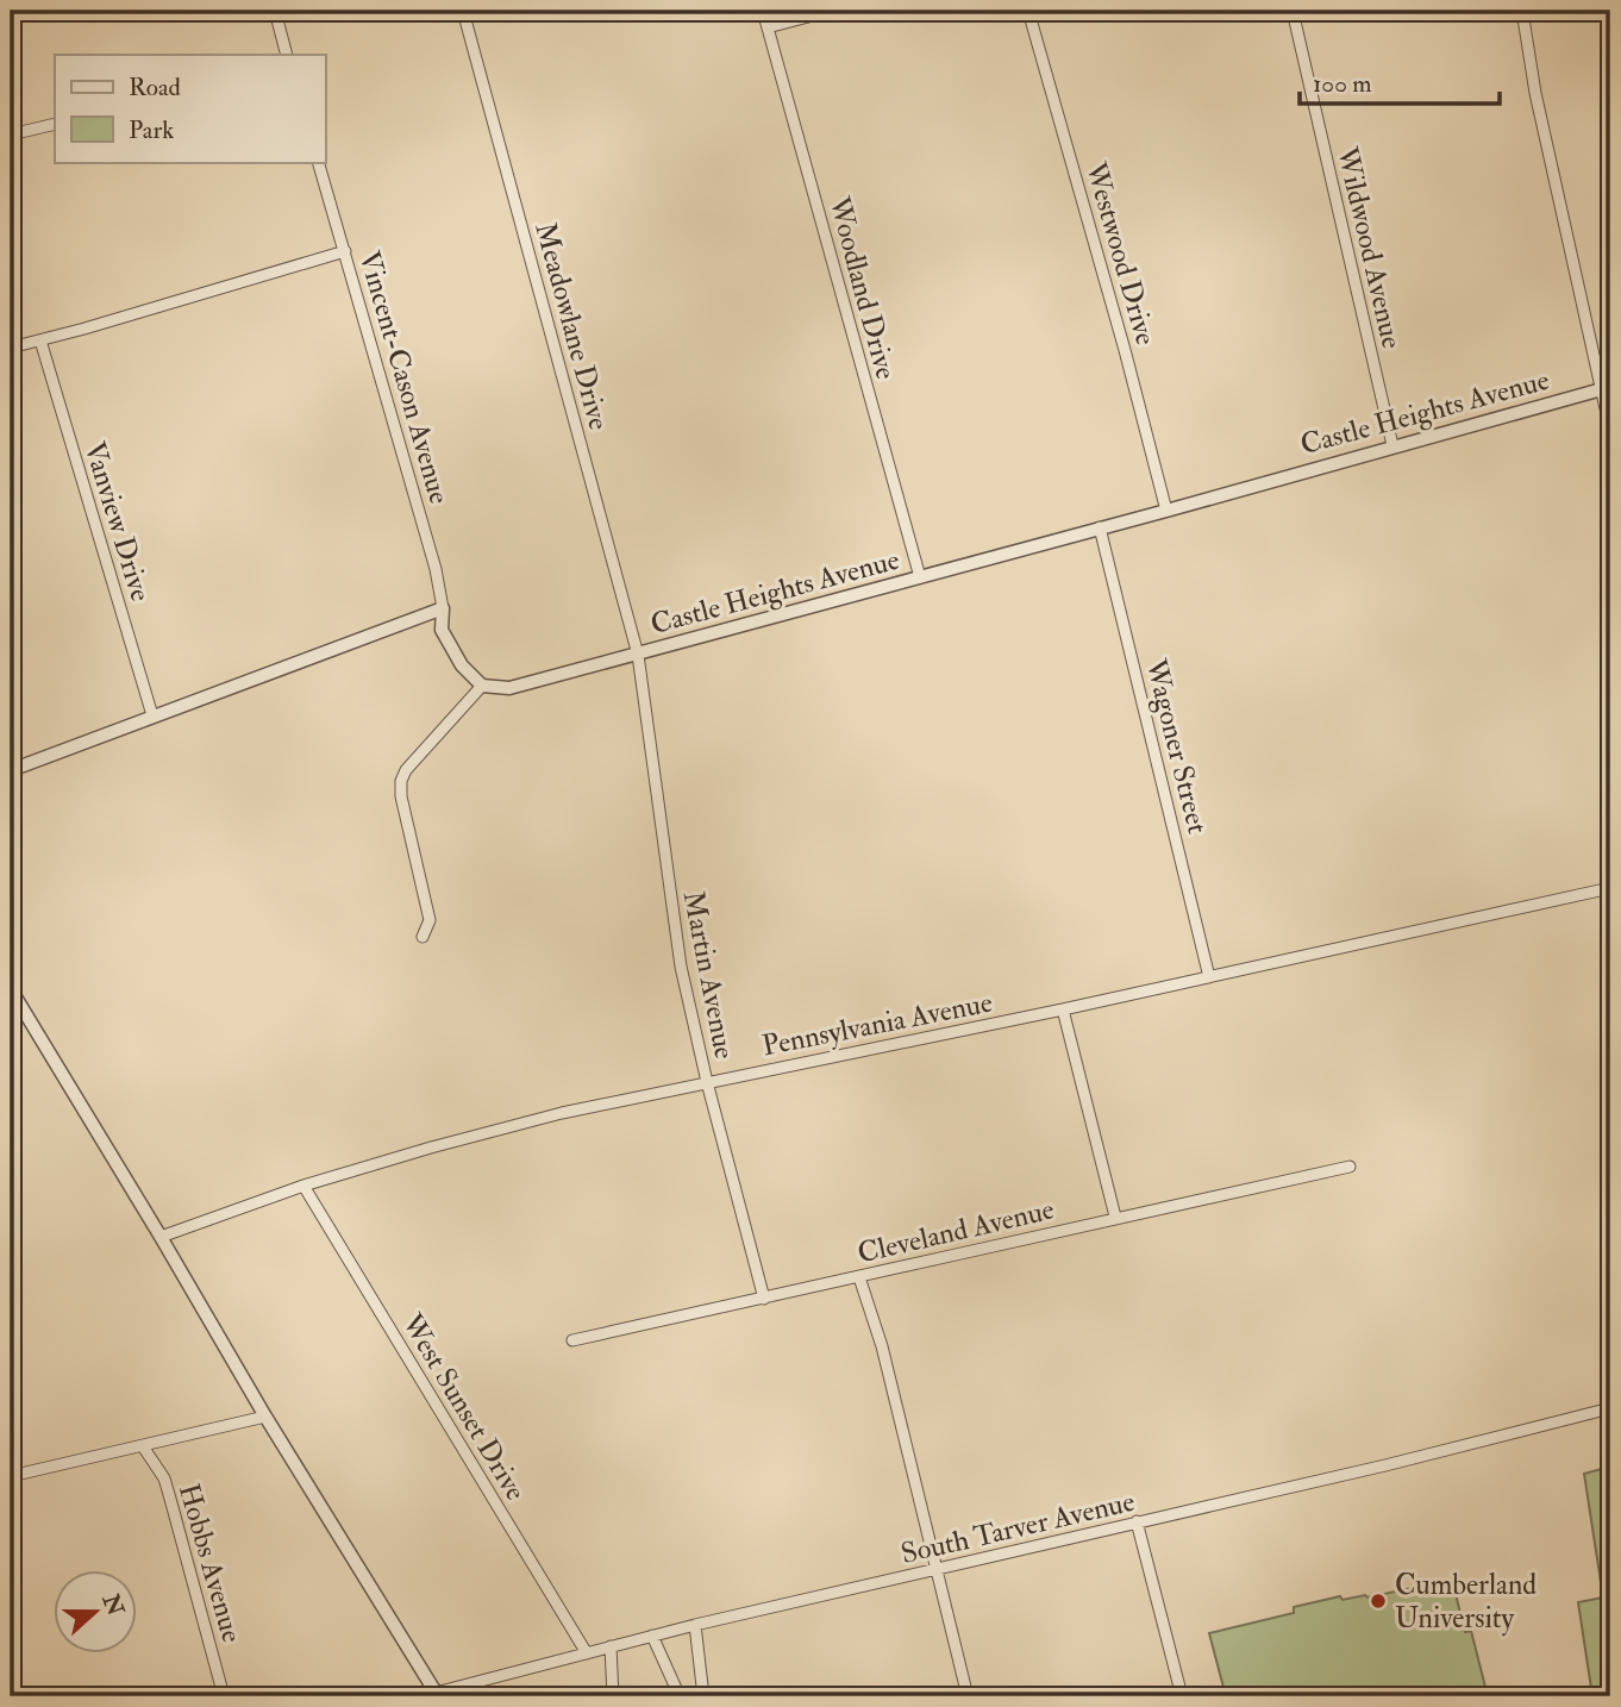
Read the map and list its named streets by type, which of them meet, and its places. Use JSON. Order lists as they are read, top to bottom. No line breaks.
{"streets":{"street":["Wildwood Avenue","Westwood Drive","Woodland Drive","Meadowlane Drive","Vincent-Cason Avenue","Castle Heights Avenue","Vanview Drive","Wagoner Street","Martin Avenue","Pennsylvania Avenue","Cleveland Avenue","West Sunset Drive","South Tarver Avenue","Hobbs Avenue"]},"crossings":[["Wildwood Avenue","Castle Heights Avenue"],["Westwood Drive","Castle Heights Avenue"],["Woodland Drive","Castle Heights Avenue"],["Meadowlane Drive","Castle Heights Avenue"],["Meadowlane Drive","Martin Avenue"],["Castle Heights Avenue","Wagoner Street"],["Castle Heights Avenue","Martin Avenue"],["Wagoner Street","Pennsylvania Avenue"],["Martin Avenue","Pennsylvania Avenue"],["Martin Avenue","Cleveland Avenue"],["Pennsylvania Avenue","West Sunset Drive"],["West Sunset Drive","South Tarver Avenue"]],"places":["Cumberland University"],"legend":["Road","Park"],"scale_bar":"100 m","north":"right"}
